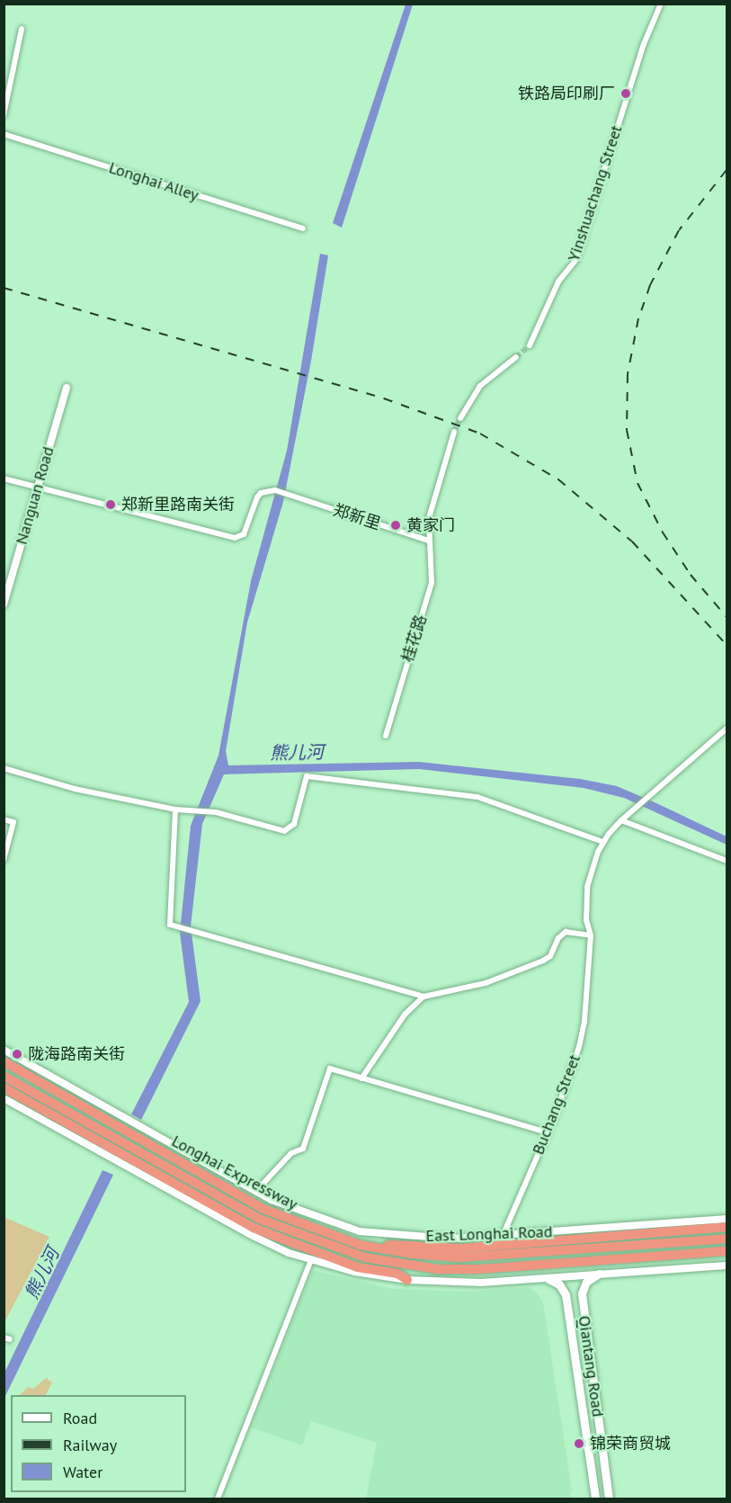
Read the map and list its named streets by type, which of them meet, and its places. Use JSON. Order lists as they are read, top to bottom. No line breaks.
{"streets":{"highway":["Longhai Expressway"],"main road":["Qiantang Road"],"street":["Longhai Alley","Yinshuachang Street","Nanguan Road","郑新里","桂花路","Buchang Street","East Longhai Road"]},"crossings":[["Nanguan Road","郑新里"],["郑新里","桂花路"],["Buchang Street","East Longhai Road"]],"water":["熊儿河"],"places":["铁路局印刷厂","郑新里路南关街","黄家门","陇海路南关街","锦荣商贸城"],"legend":["Road","Railway","Water"]}
